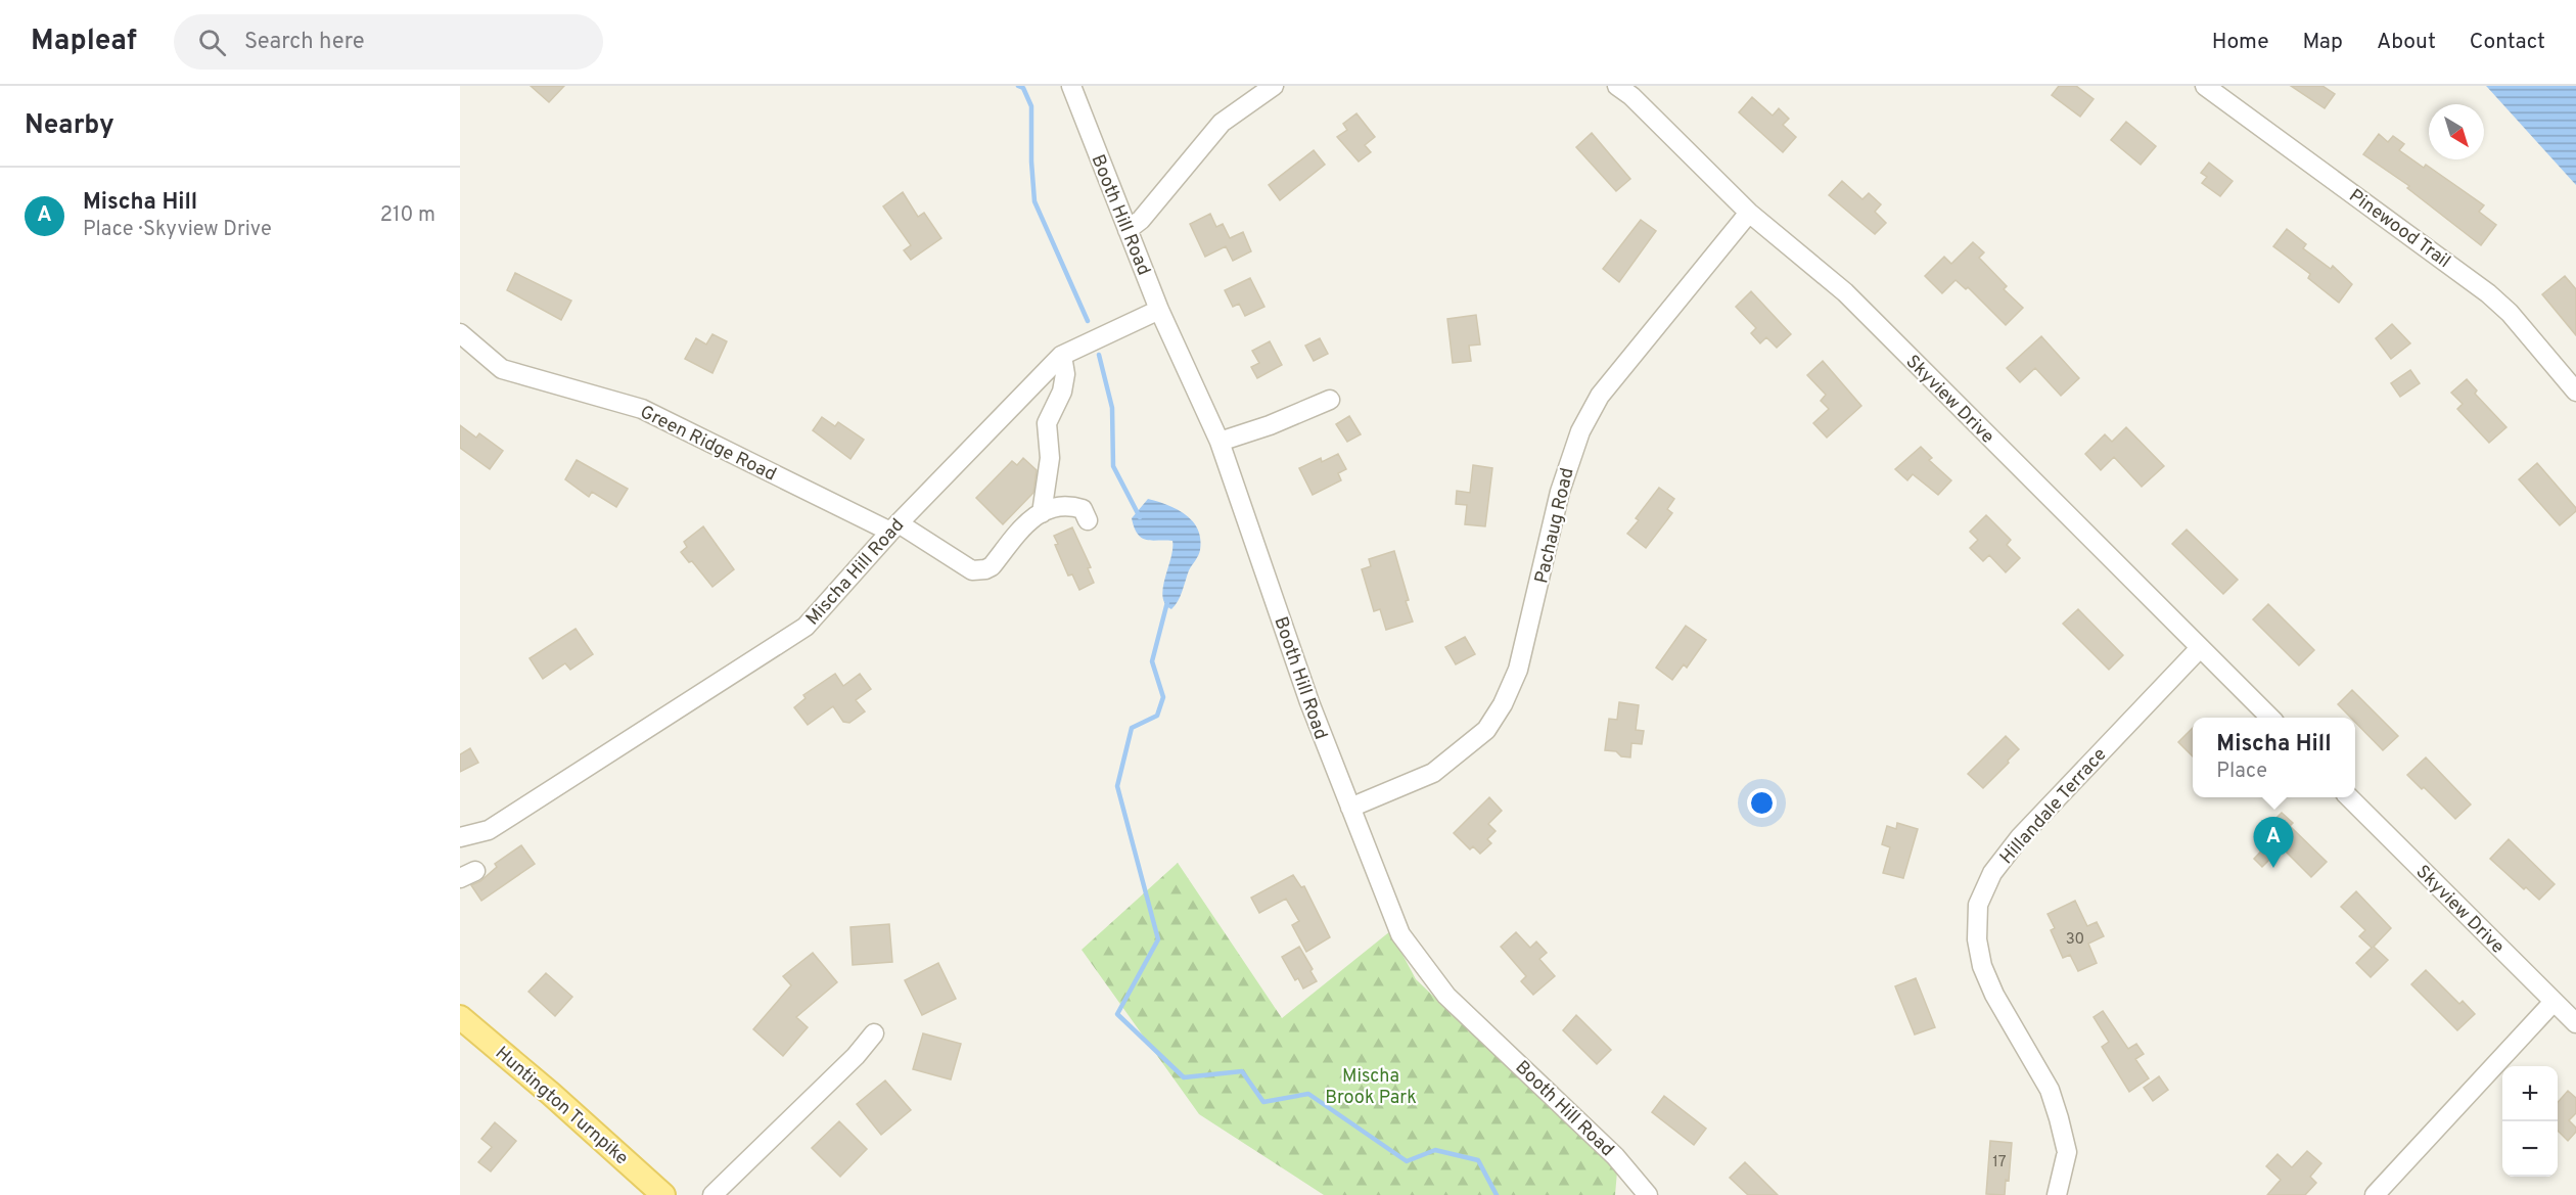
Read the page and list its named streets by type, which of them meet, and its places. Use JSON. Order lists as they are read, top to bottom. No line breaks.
{"streets":{"main road":["Huntington Turnpike"],"street":["Booth Hill Road","Pinewood Trail","Skyview Drive","Green Ridge Road","Pachaug Road","Mischa Hill Road","Hillandale Terrace"]},"crossings":[["Booth Hill Road","Pachaug Road"],["Booth Hill Road","Mischa Hill Road"],["Skyview Drive","Pachaug Road"],["Skyview Drive","Hillandale Terrace"],["Green Ridge Road","Mischa Hill Road"]],"parks":["Mischa Brook Park"],"house_numbers":["30","17"],"north":"bottom right","page":{"header":"Mapleaf","search":"Search here","nav":["Home","Map","About","Contact"],"heading":"Nearby","list":[{"mark":"A","name":"Mischa Hill","note":"Place · Skyview Drive","value":"210 m"}],"popup":["Mischa Hill","Place"],"pins":"A","map_buttons":["+","−"]}}
